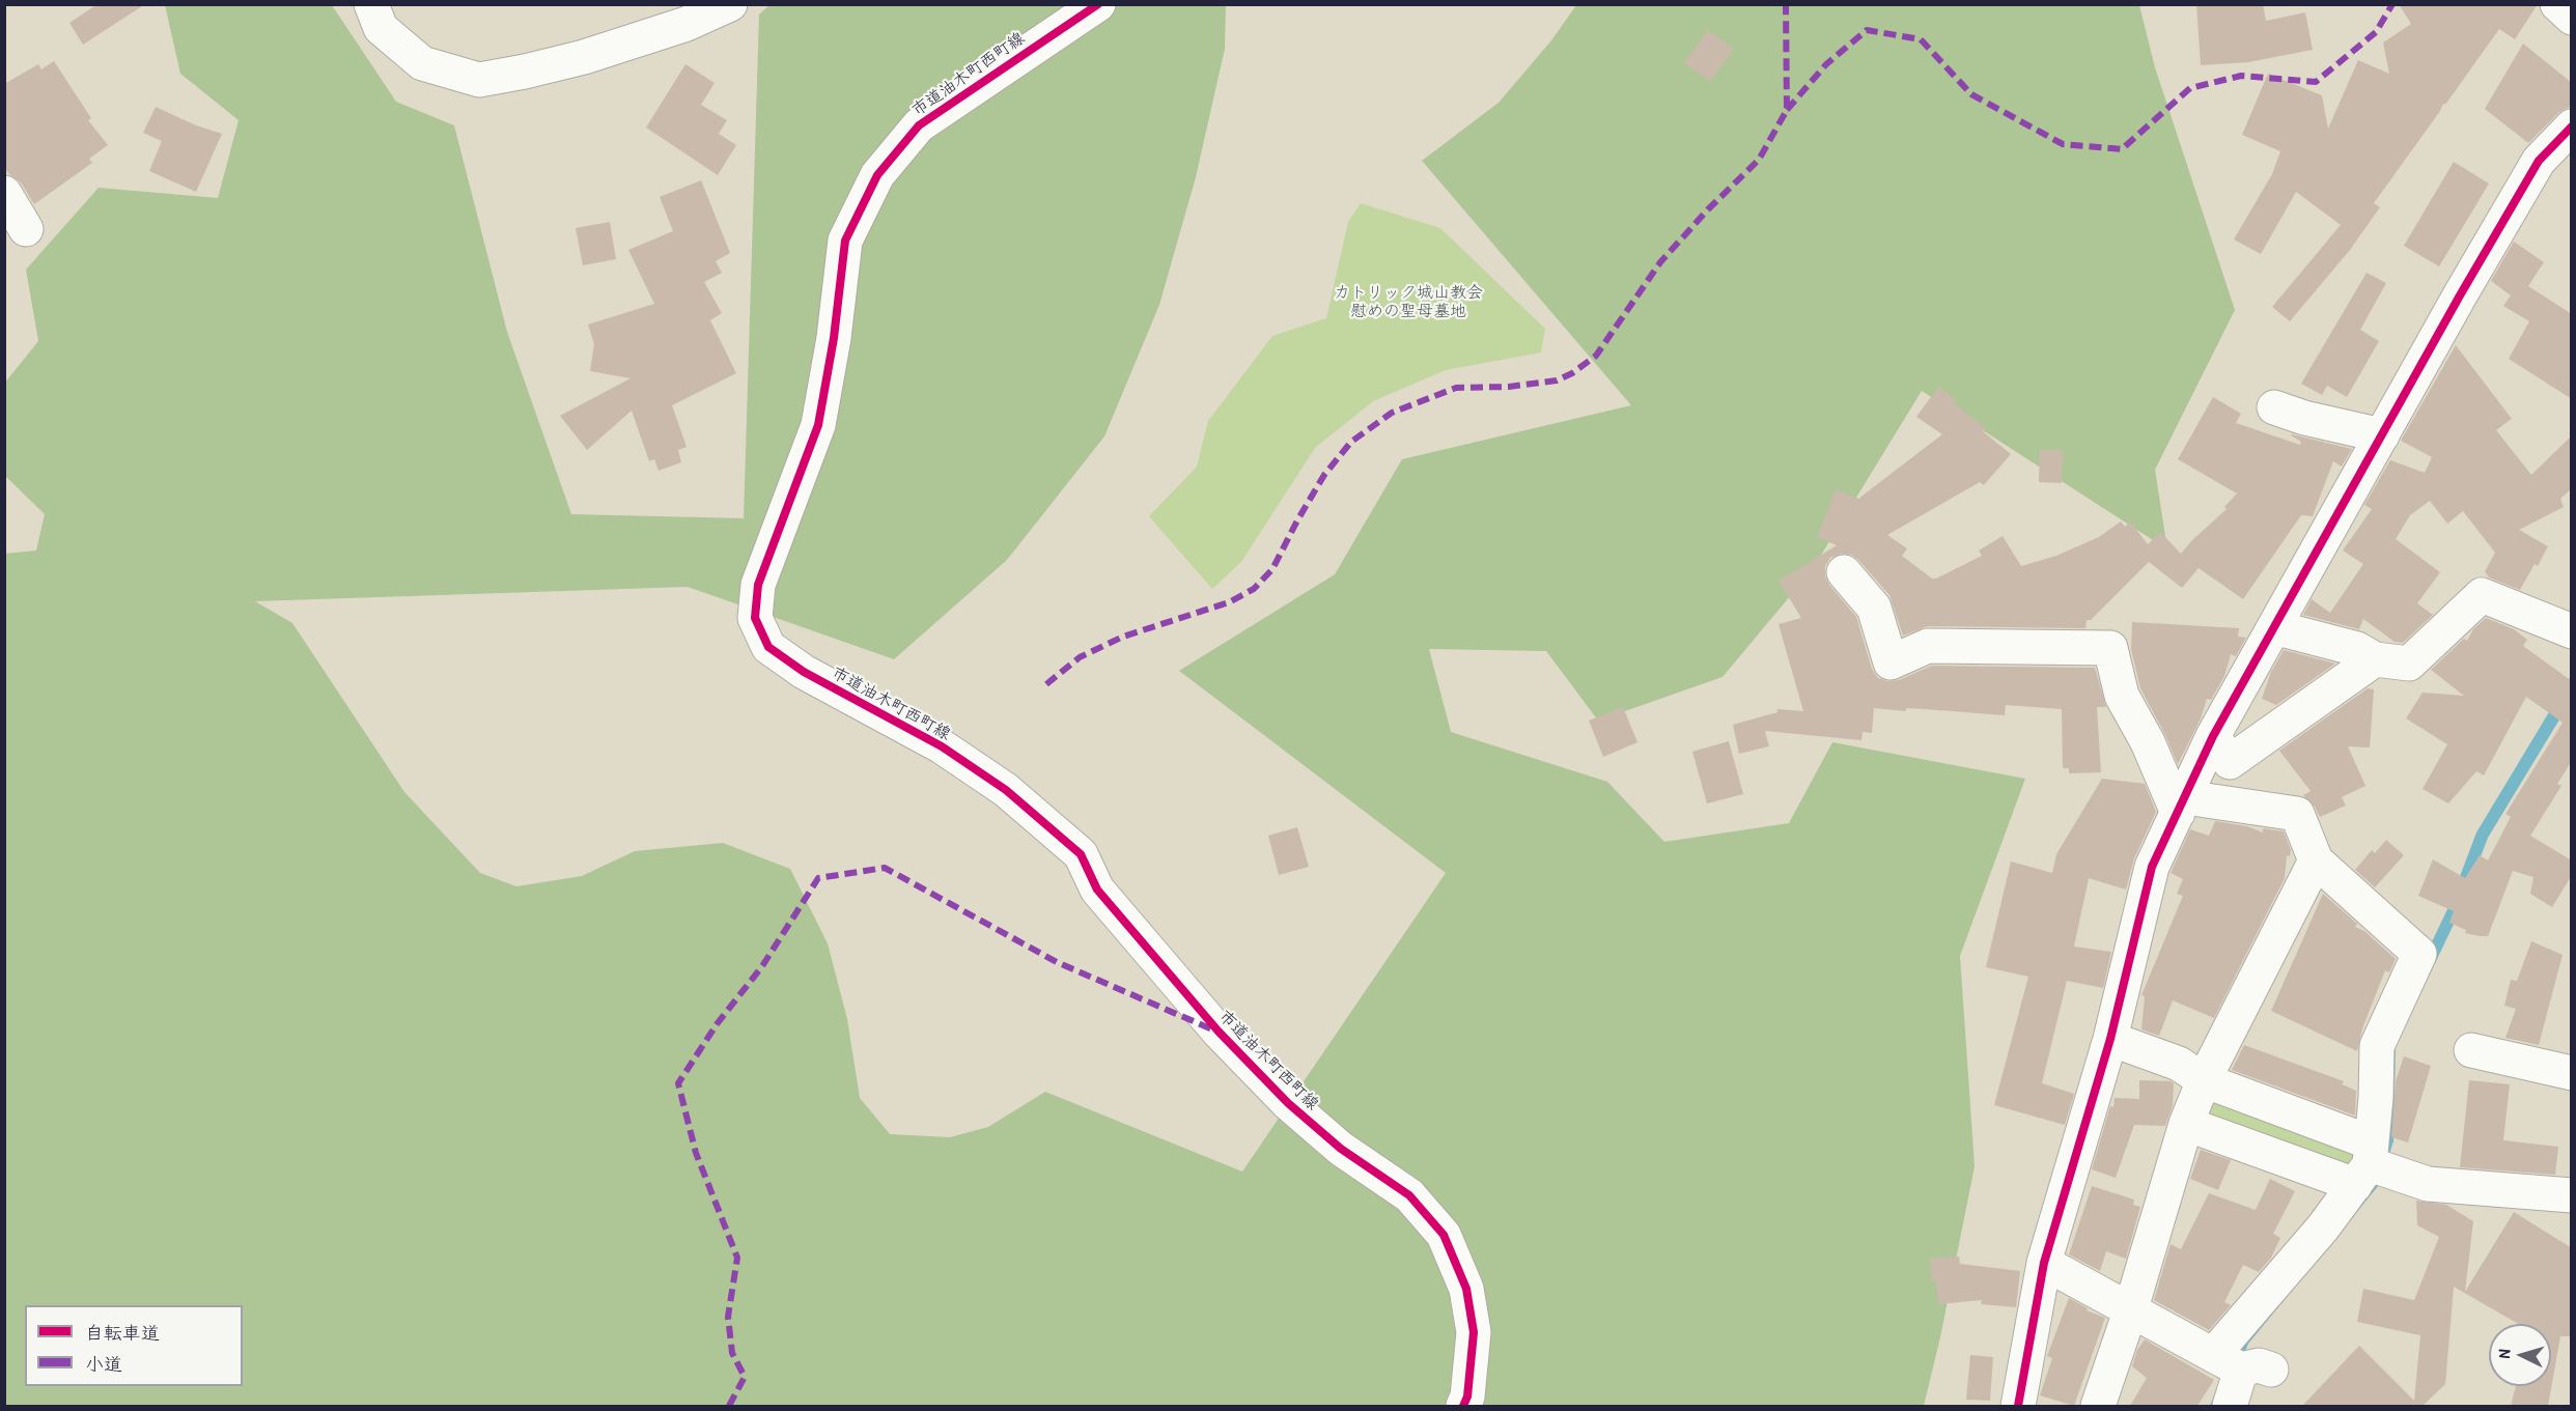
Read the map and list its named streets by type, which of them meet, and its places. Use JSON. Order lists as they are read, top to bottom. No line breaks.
{"streets":{"street":["市道油木町西町線"]},"parks":["カトリック城山教会 慰めの聖母墓地"],"legend":["自転車道","小道"],"north":"left"}
